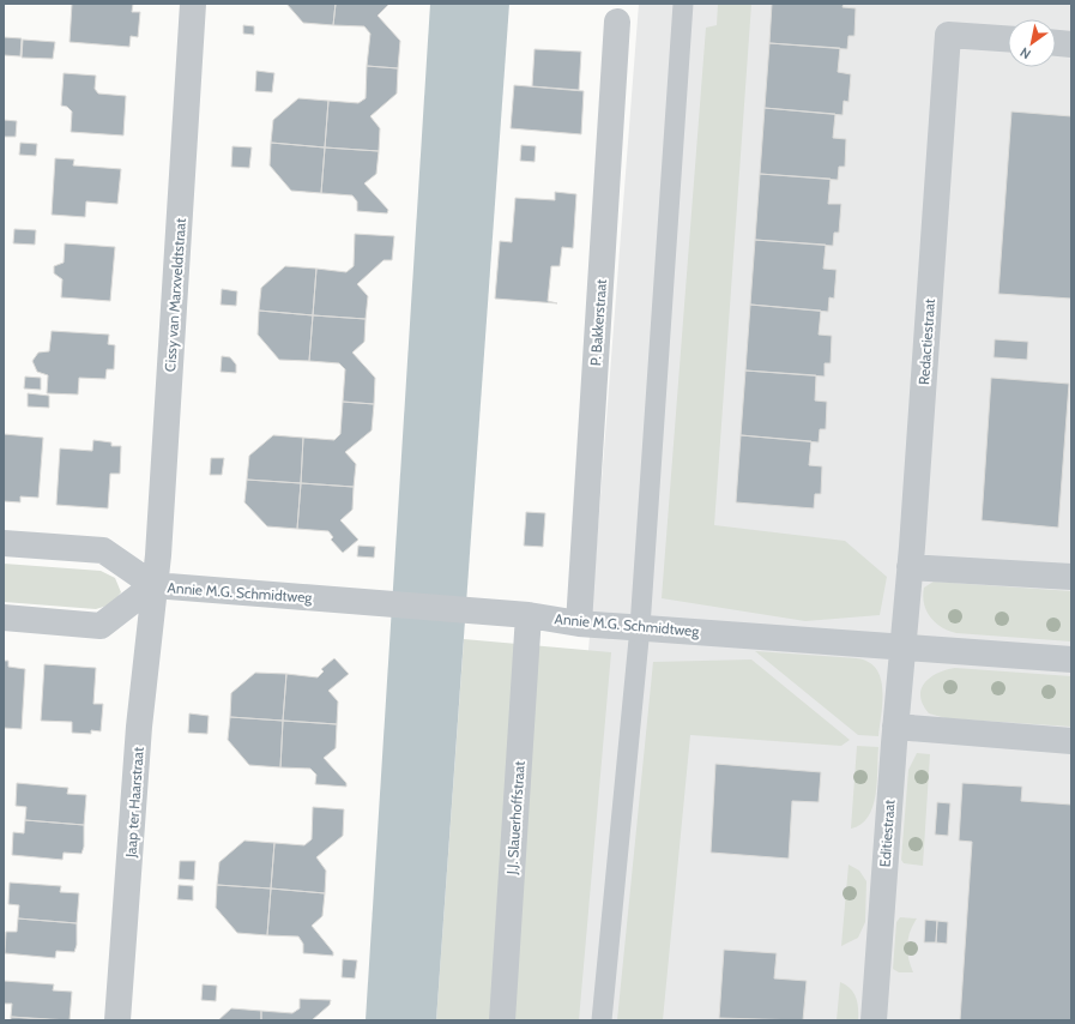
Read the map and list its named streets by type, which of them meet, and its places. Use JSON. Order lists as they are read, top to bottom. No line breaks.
{"streets":{"street":["Cissy van Marxveldtstraat","P. Bakkerstraat","Redactiestraat","Annie M.G. Schmidtweg","Jaap ter Haarstraat","J.J. Slauerhoffstraat","Editiestraat"]},"crossings":[["Cissy van Marxveldtstraat","Annie M.G. Schmidtweg"],["Cissy van Marxveldtstraat","Jaap ter Haarstraat"],["P. Bakkerstraat","Annie M.G. Schmidtweg"],["Redactiestraat","Annie M.G. Schmidtweg"],["Redactiestraat","Editiestraat"],["Annie M.G. Schmidtweg","Jaap ter Haarstraat"],["Annie M.G. Schmidtweg","J.J. Slauerhoffstraat"],["Annie M.G. Schmidtweg","Editiestraat"]],"north":"bottom left"}
